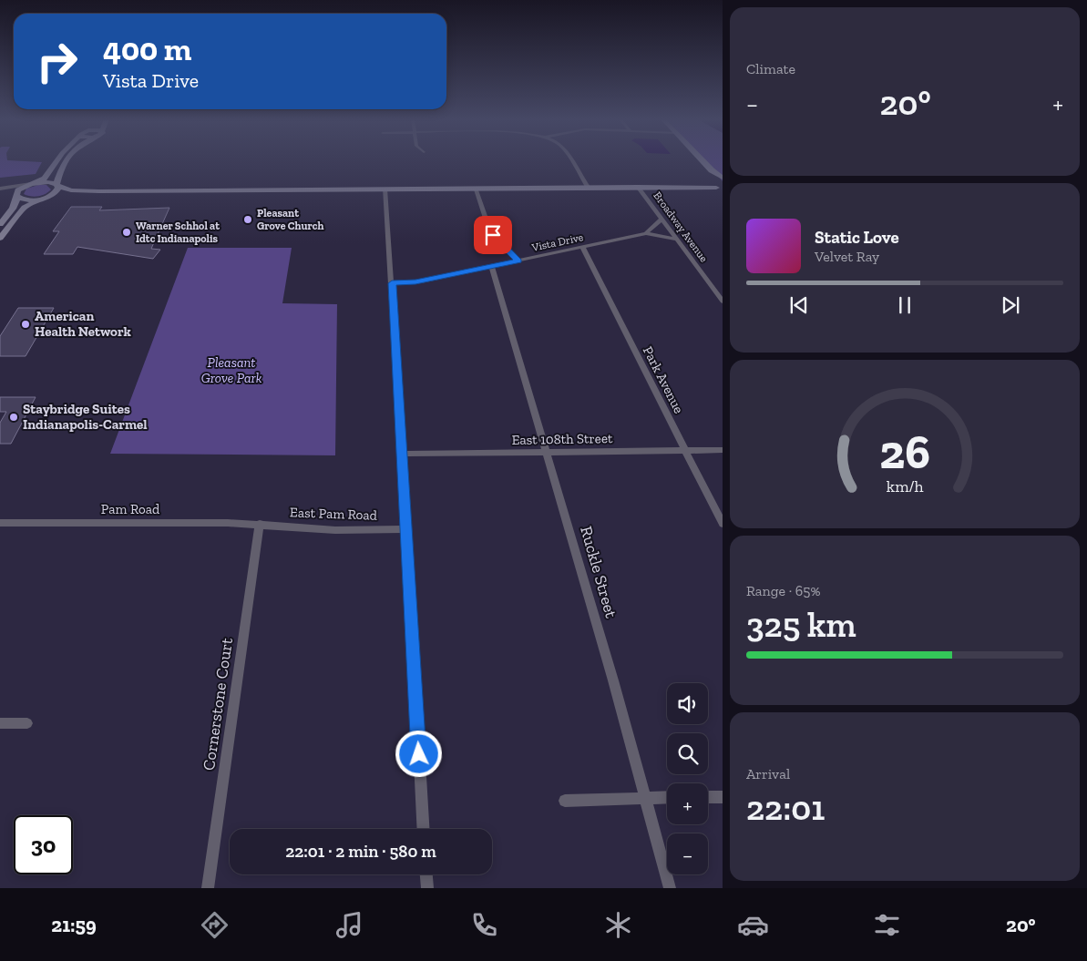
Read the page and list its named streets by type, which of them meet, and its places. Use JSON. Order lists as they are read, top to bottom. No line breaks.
{"streets":{"street":["Broadway Avenue","Vista Drive","Park Avenue","East 108th Street","Pam Road","East Pam Road","Ruckle Street","Cornerstone Court"]},"crossings":[["Broadway Avenue","Vista Drive"],["Vista Drive","Park Avenue"],["Vista Drive","Ruckle Street"],["Park Avenue","East 108th Street"],["East 108th Street","Ruckle Street"],["Pam Road","East Pam Road"],["Pam Road","Cornerstone Court"],["East Pam Road","Cornerstone Court"]],"parks":["Pleasant Grove Park"],"places":["Pleasant Grove Church","Warner Schhol at Idtc Indianapolis","American Health Network","Staybridge Suites Indianapolis-Carmel"],"page":{"tile":["Climate",["Range · 65%","325 km"],["Arrival","22:01"]],"turn":["400 m","Vista Drive"],"heat":["−","20°","+"],"song":["Static Love","Velvet Ray"],"map_buttons":["+","−"],"limit":"30","trip":"22:01 · 2 min · 580 m","tabs":["21:59","20°"],"gauge":["26","km/h"]}}
